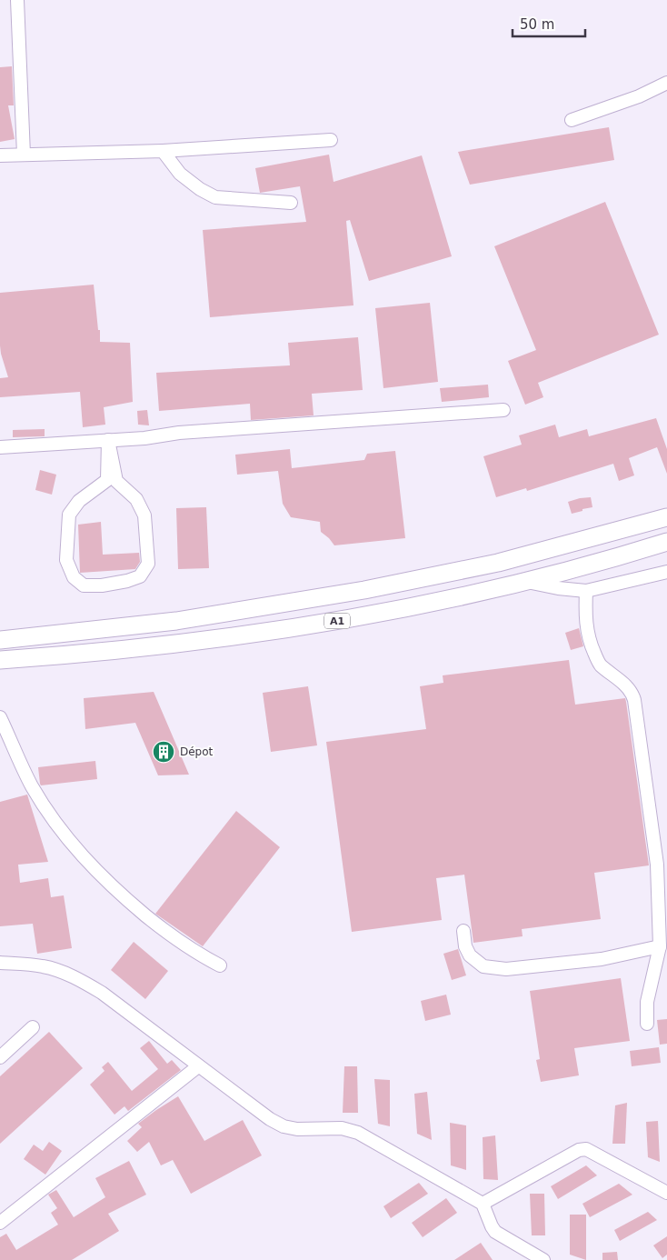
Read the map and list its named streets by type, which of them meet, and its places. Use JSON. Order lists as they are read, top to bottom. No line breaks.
{"streets":{"highway":["A1"]},"places":{"building":["Dépot"]},"scale_bar":"50 m"}
